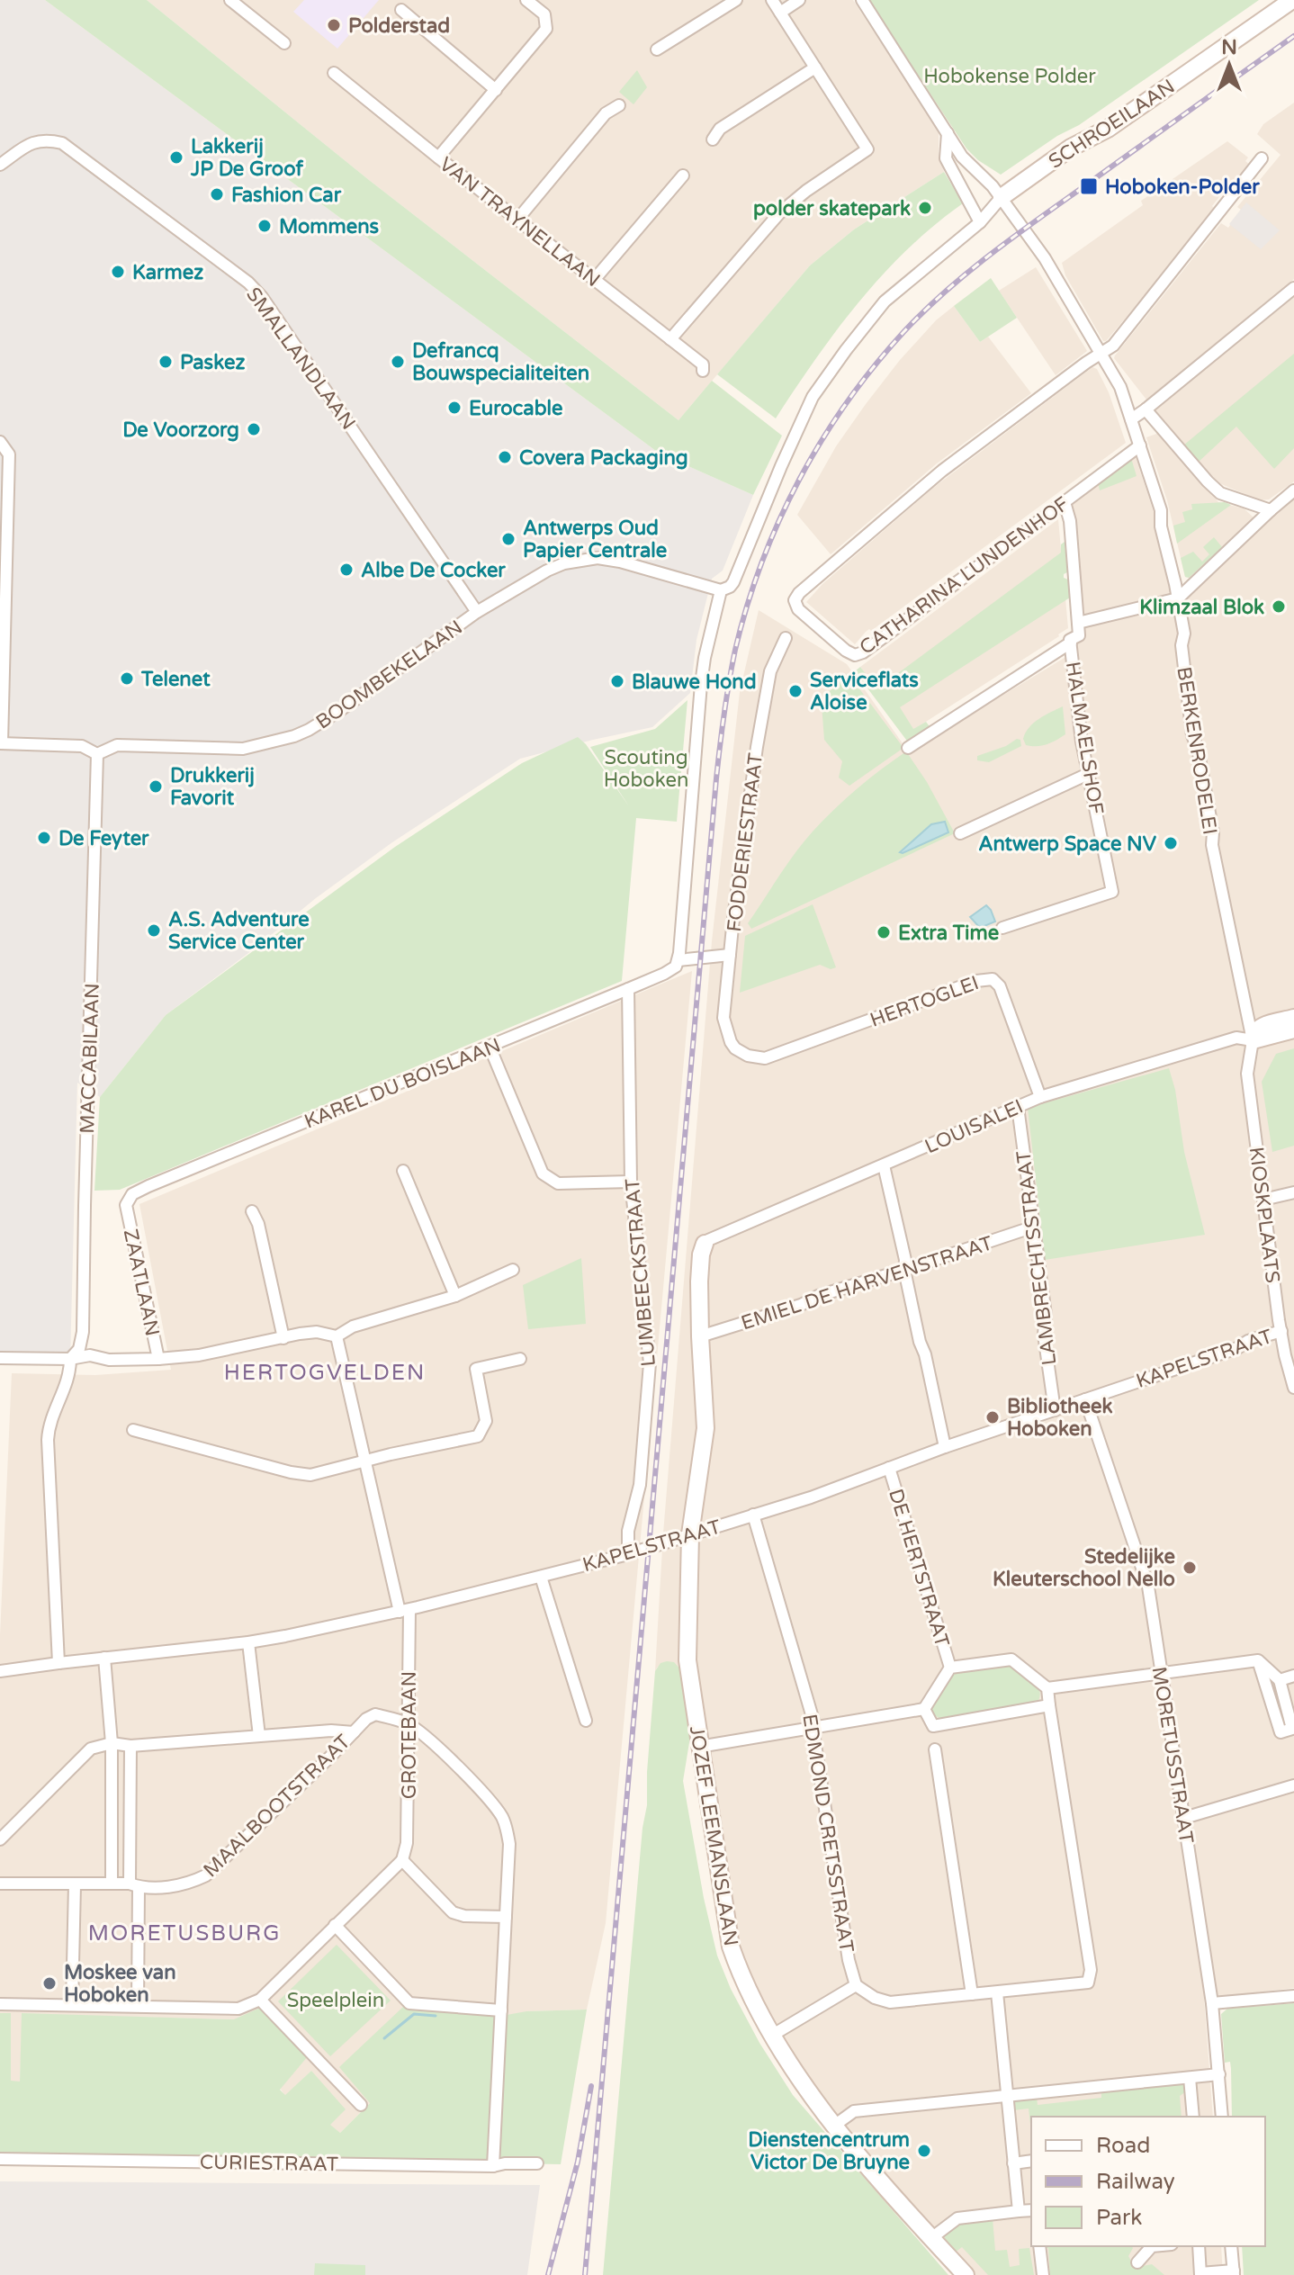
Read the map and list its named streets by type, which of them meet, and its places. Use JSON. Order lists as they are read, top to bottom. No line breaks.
{"streets":{"street":["SCHROEILAAN","VAN TRAYNELLAAN","SMALLANDLAAN","CATHARINA LUNDENHOF","BOOMBEKELAAN","HALMAELSHOF","BERKENRODELEI","FODDERIESTRAAT","HERTOGLEI","MACCABILAAN","KAREL DU BOISLAAN","LOUISALEI","KIOSKPLAATS","LAMBRECHTSSTRAAT","LUMBEECKSTRAAT","ZAATLAAN","EMIEL DE HARVENSTRAAT","KAPELSTRAAT","DE HERTSTRAAT","GROTEBAAN","MORETUSSTRAAT","MAALBOOTSTRAAT","EDMOND CRETSSTRAAT","JOZEF LEEMANSLAAN","CURIESTRAAT"]},"crossings":[["SCHROEILAAN","BERKENRODELEI"],["SMALLANDLAAN","BOOMBEKELAAN"],["CATHARINA LUNDENHOF","HALMAELSHOF"],["CATHARINA LUNDENHOF","BERKENRODELEI"],["BOOMBEKELAAN","MACCABILAAN"],["BERKENRODELEI","LOUISALEI"],["BERKENRODELEI","KIOSKPLAATS"],["FODDERIESTRAAT","HERTOGLEI"],["HERTOGLEI","LOUISALEI"],["MACCABILAAN","KAPELSTRAAT"],["KAREL DU BOISLAAN","LUMBEECKSTRAAT"],["KAREL DU BOISLAAN","ZAATLAAN"],["LOUISALEI","KIOSKPLAATS"],["LOUISALEI","LAMBRECHTSSTRAAT"],["LOUISALEI","JOZEF LEEMANSLAAN"],["KIOSKPLAATS","KAPELSTRAAT"],["LAMBRECHTSSTRAAT","EMIEL DE HARVENSTRAAT"],["LAMBRECHTSSTRAAT","KAPELSTRAAT"],["LUMBEECKSTRAAT","KAPELSTRAAT"],["EMIEL DE HARVENSTRAAT","JOZEF LEEMANSLAAN"],["KAPELSTRAAT","DE HERTSTRAAT"],["KAPELSTRAAT","GROTEBAAN"],["KAPELSTRAAT","MORETUSSTRAAT"],["KAPELSTRAAT","EDMOND CRETSSTRAAT"],["KAPELSTRAAT","JOZEF LEEMANSLAAN"],["GROTEBAAN","MAALBOOTSTRAAT"]],"districts":["HERTOGVELDEN","MORETUSBURG"],"parks":["Hobokense Polder","Scouting Hoboken","Speelplein"],"places":{"other":["Polderstad","Lakkerij JP De Groof","Fashion Car","polder skatepark","Mommens","Karmez","Paskez","Defrancq Bouwspecialiteiten","Eurocable","De Voorzorg","Covera Packaging","Antwerps Oud Papier Centrale","Albe De Cocker","Klimzaal Blok","Telenet","Blauwe Hond","Serviceflats Aloise","Drukkerij Favorit","De Feyter","Antwerp Space NV","A.S. Adventure Service Center","Extra Time","Bibliotheek Hoboken","Stedelijke Kleuterschool Nello","Moskee van Hoboken","Dienstencentrum Victor De Bruyne"],"transit":["Hoboken-Polder"]},"legend":["Road","Railway","Park"],"north":"top"}
